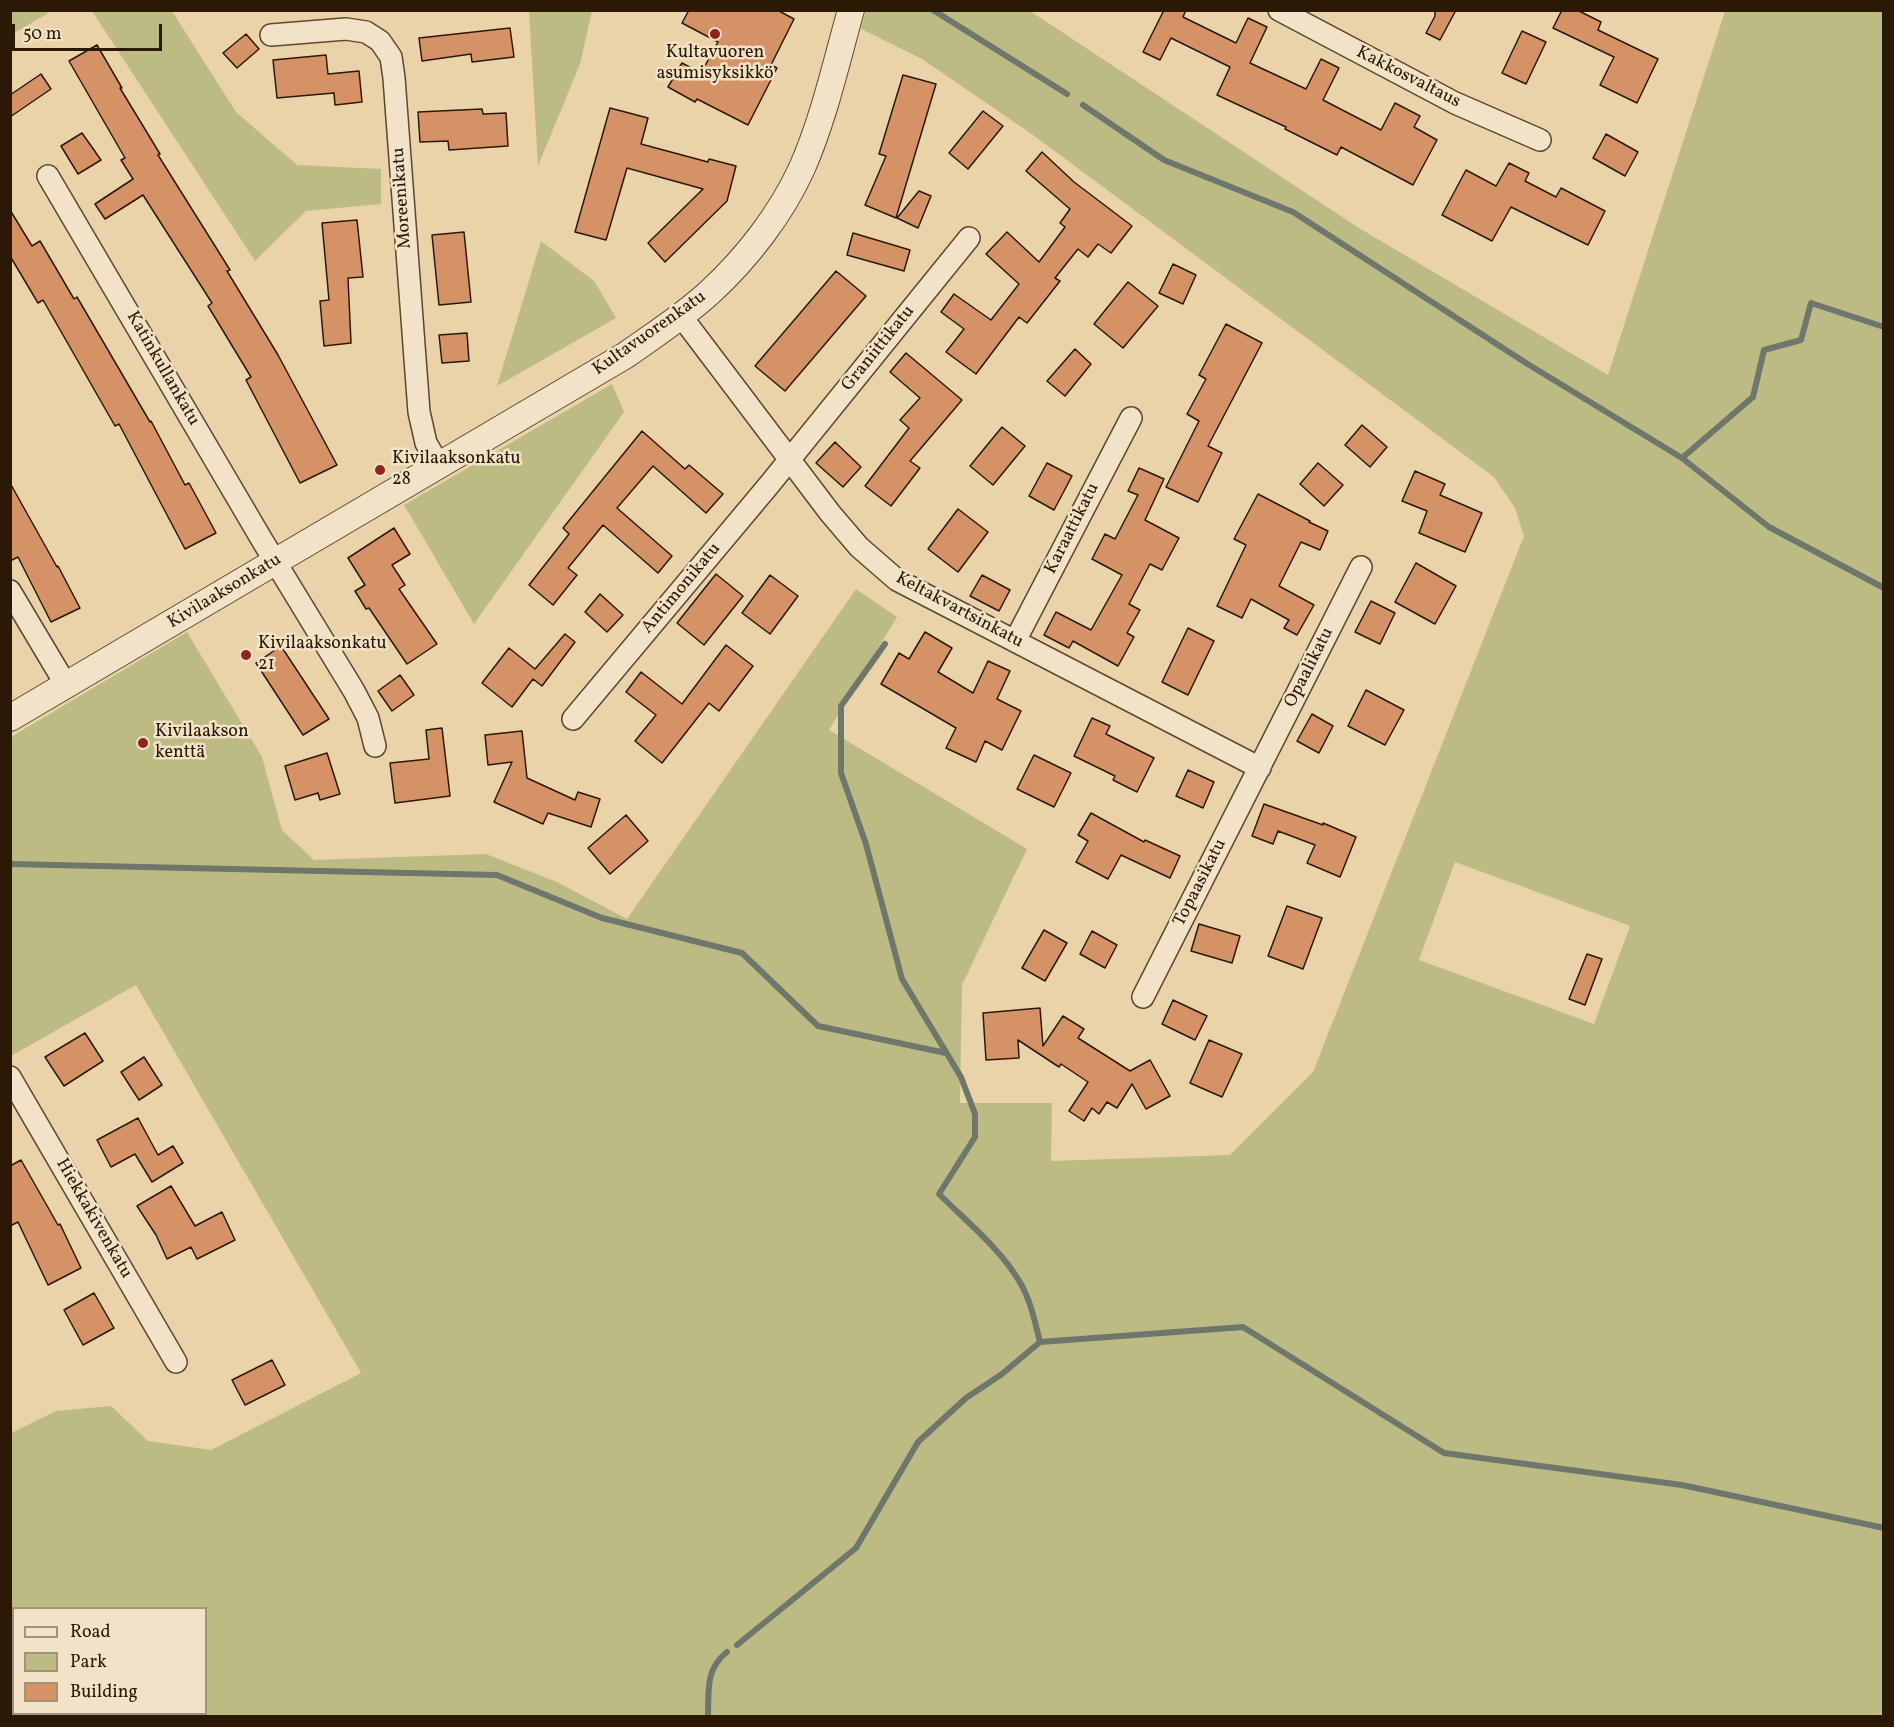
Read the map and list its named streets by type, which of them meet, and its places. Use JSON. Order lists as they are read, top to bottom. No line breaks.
{"streets":{"street":["Kakkosvaltaus","Moreenikatu","Kultavuorenkatu","Graniittikatu","Katinkullankatu","Karaattikatu","Antimonikatu","Kivilaaksonkatu","Keltakvartsinkatu","Opaalikatu","Topaasikatu","Hiekkakivenkatu"]},"crossings":[["Moreenikatu","Kultavuorenkatu"],["Moreenikatu","Kivilaaksonkatu"],["Kultavuorenkatu","Kivilaaksonkatu"],["Kultavuorenkatu","Keltakvartsinkatu"],["Graniittikatu","Antimonikatu"],["Graniittikatu","Keltakvartsinkatu"],["Katinkullankatu","Kivilaaksonkatu"],["Karaattikatu","Keltakvartsinkatu"],["Antimonikatu","Keltakvartsinkatu"],["Keltakvartsinkatu","Opaalikatu"],["Keltakvartsinkatu","Topaasikatu"],["Opaalikatu","Topaasikatu"]],"places":["Kultavuoren asumisyksikkö","Kivilaaksonkatu 28","Kivilaaksonkatu 21","Kivilaakson kenttä"],"legend":["Road","Park","Building"],"scale_bar":"50 m"}
